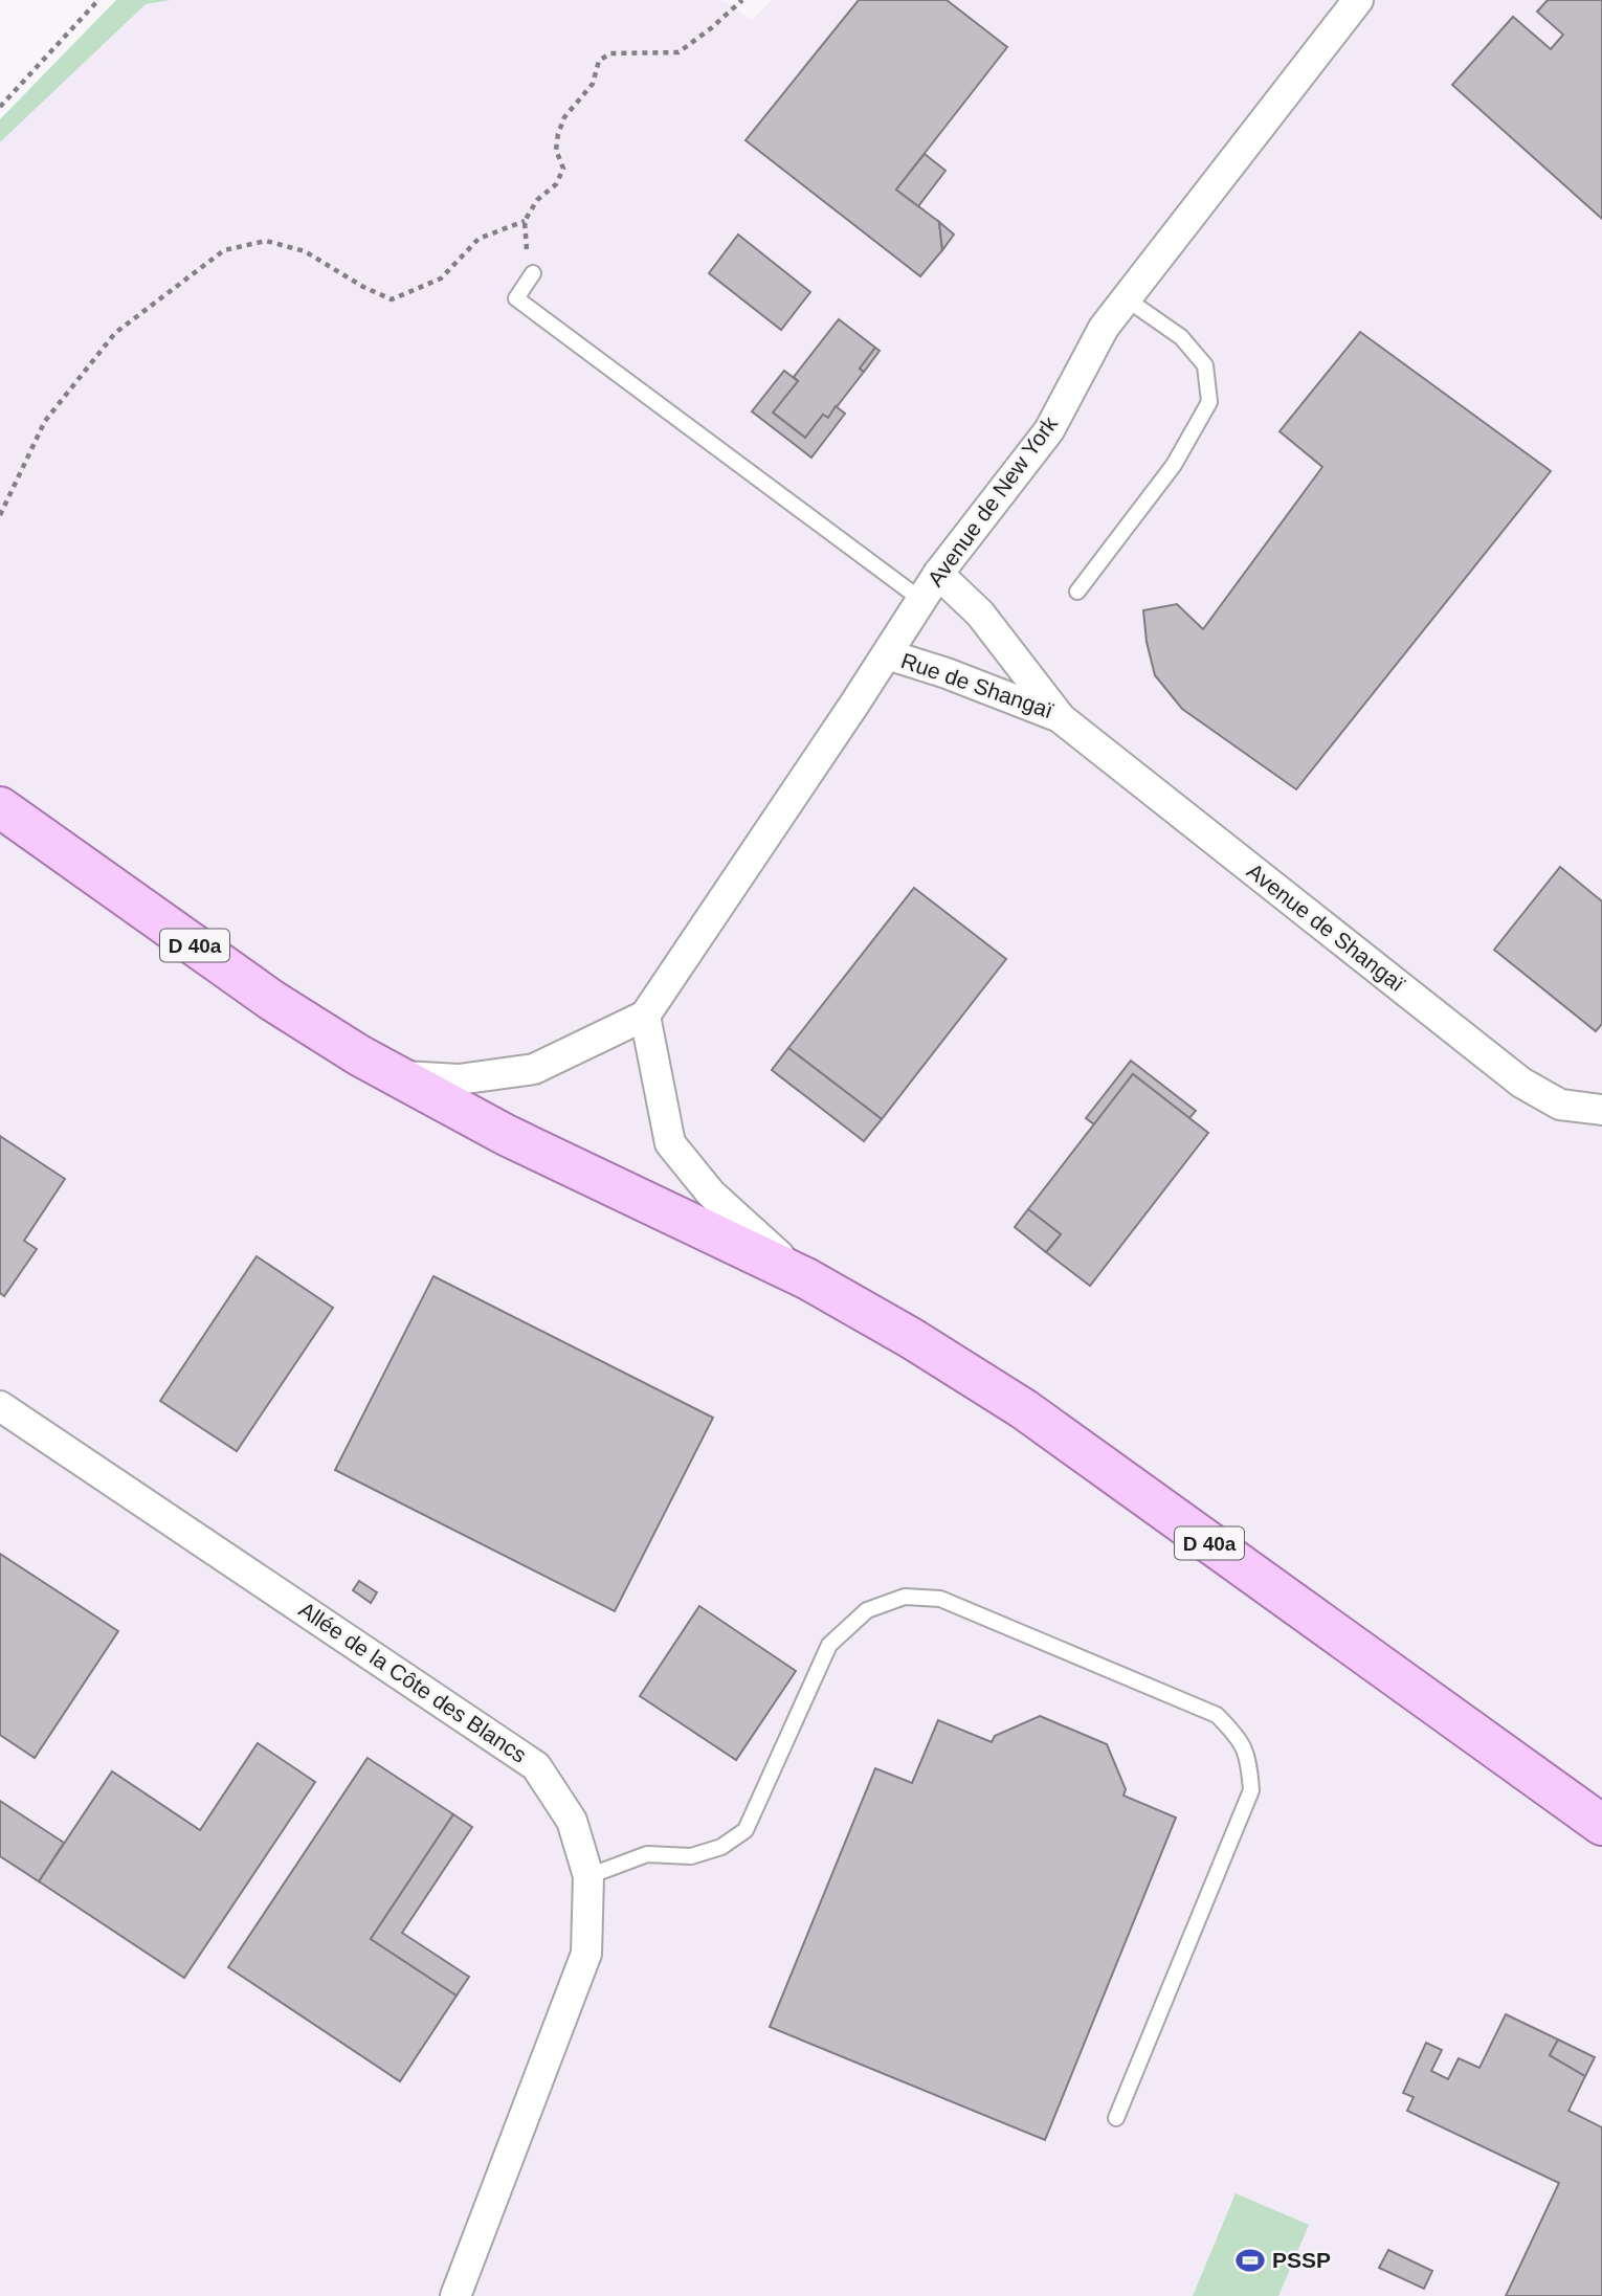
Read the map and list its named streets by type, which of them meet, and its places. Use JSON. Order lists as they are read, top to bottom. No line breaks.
{"streets":{"main road":["D 40a"],"street":["Avenue de New York","Rue de Shangaï","Avenue de Shangaï","Allée de la Côte des Blancs"]},"crossings":[["Avenue de New York","Rue de Shangaï"],["Rue de Shangaï","Avenue de Shangaï"]],"places":{"sports":["PSSP"]}}
